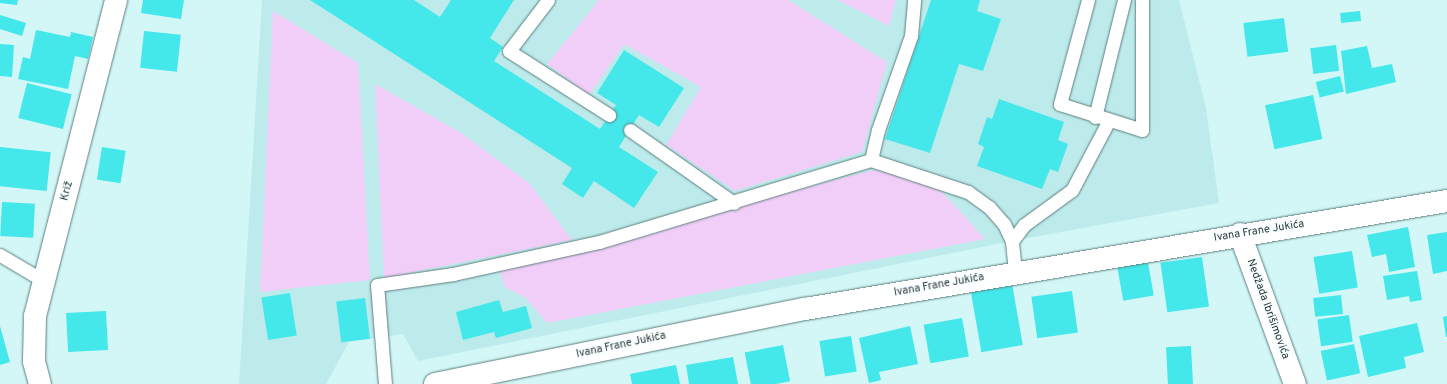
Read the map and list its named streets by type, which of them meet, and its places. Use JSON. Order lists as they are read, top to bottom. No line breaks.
{"streets":{"street":["Križ","Ivana Frane Jukića","Nedžada Ibrišimovića"]},"crossings":[["Ivana Frane Jukića","Nedžada Ibrišimovića"]]}
